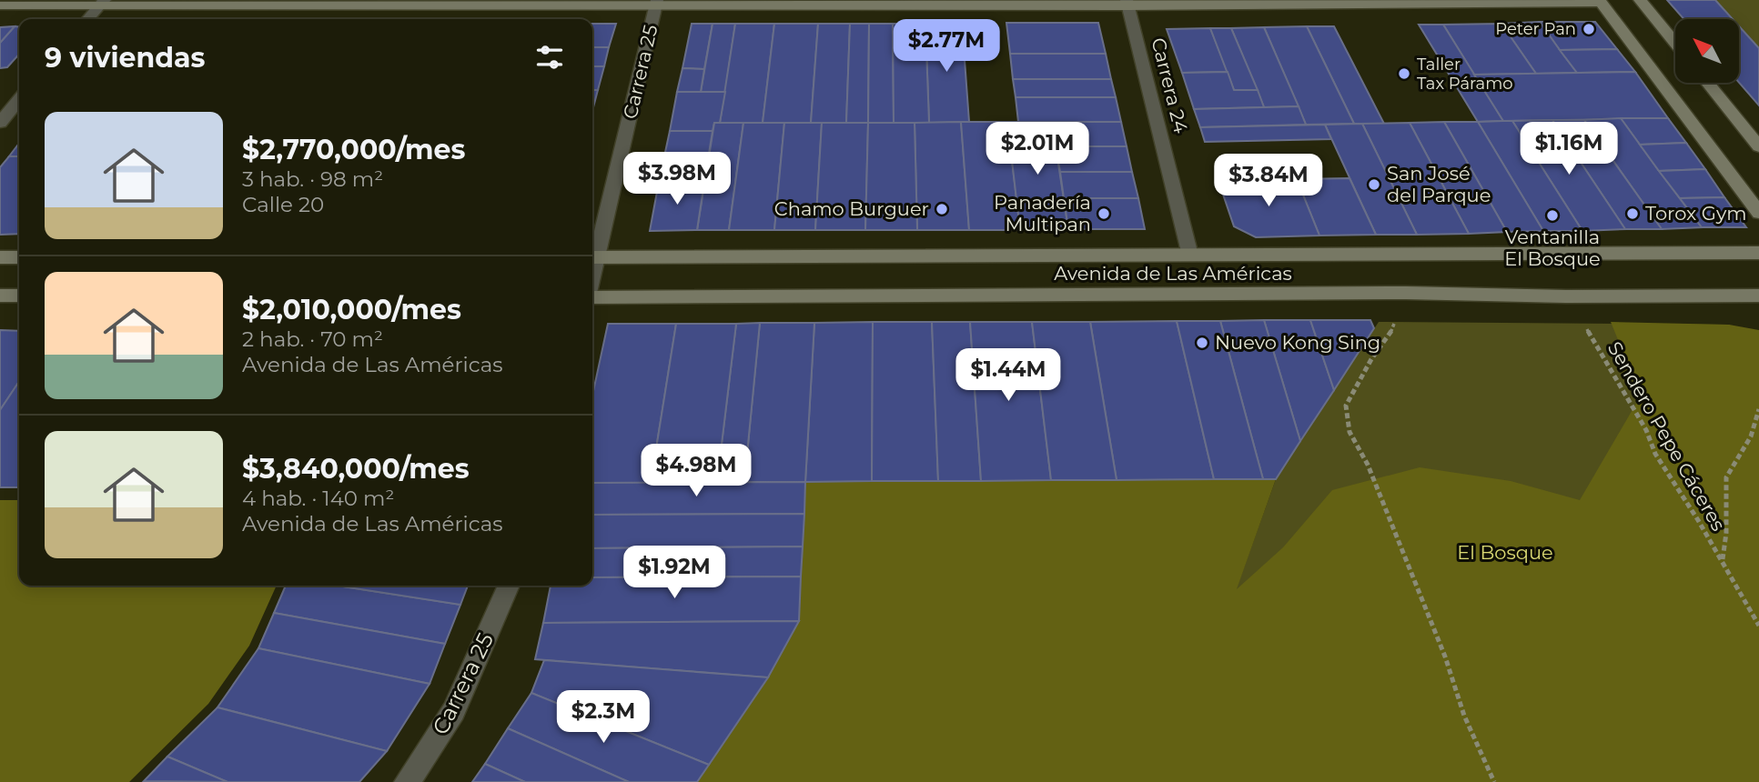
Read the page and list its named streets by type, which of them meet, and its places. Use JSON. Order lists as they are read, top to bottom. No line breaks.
{"streets":{"main road":["Avenida de Las Américas"],"street":["Carrera 25","Carrera 24"],"path":["Sendero Pepe Cáceres"]},"crossings":[["Carrera 24","Avenida de Las Américas"],["Avenida de Las Américas","Sendero Pepe Cáceres"]],"parks":["El Bosque"],"places":["Peter Pan","Taller Tax Páramo","San José del Parque","Chamo Burguer","Panadería Multipan","Torox Gym","Ventanilla El Bosque","Nuevo Kong Sing"],"north":"top left","page":{"price":["$2.77M","$2.01M","$1.16M","$3.98M","$3.84M","$1.44M","$4.98M","$1.92M","$2.3M"],"heading":"9 viviendas","list":[{"name":"$2,770,000/mes","note":"3 hab. · 98 m² · Calle 20"},{"name":"$2,010,000/mes","note":"2 hab. · 70 m² · Avenida de Las Américas"},{"name":"$3,840,000/mes","note":"4 hab. · 140 m² · Avenida de Las Américas"}]}}
